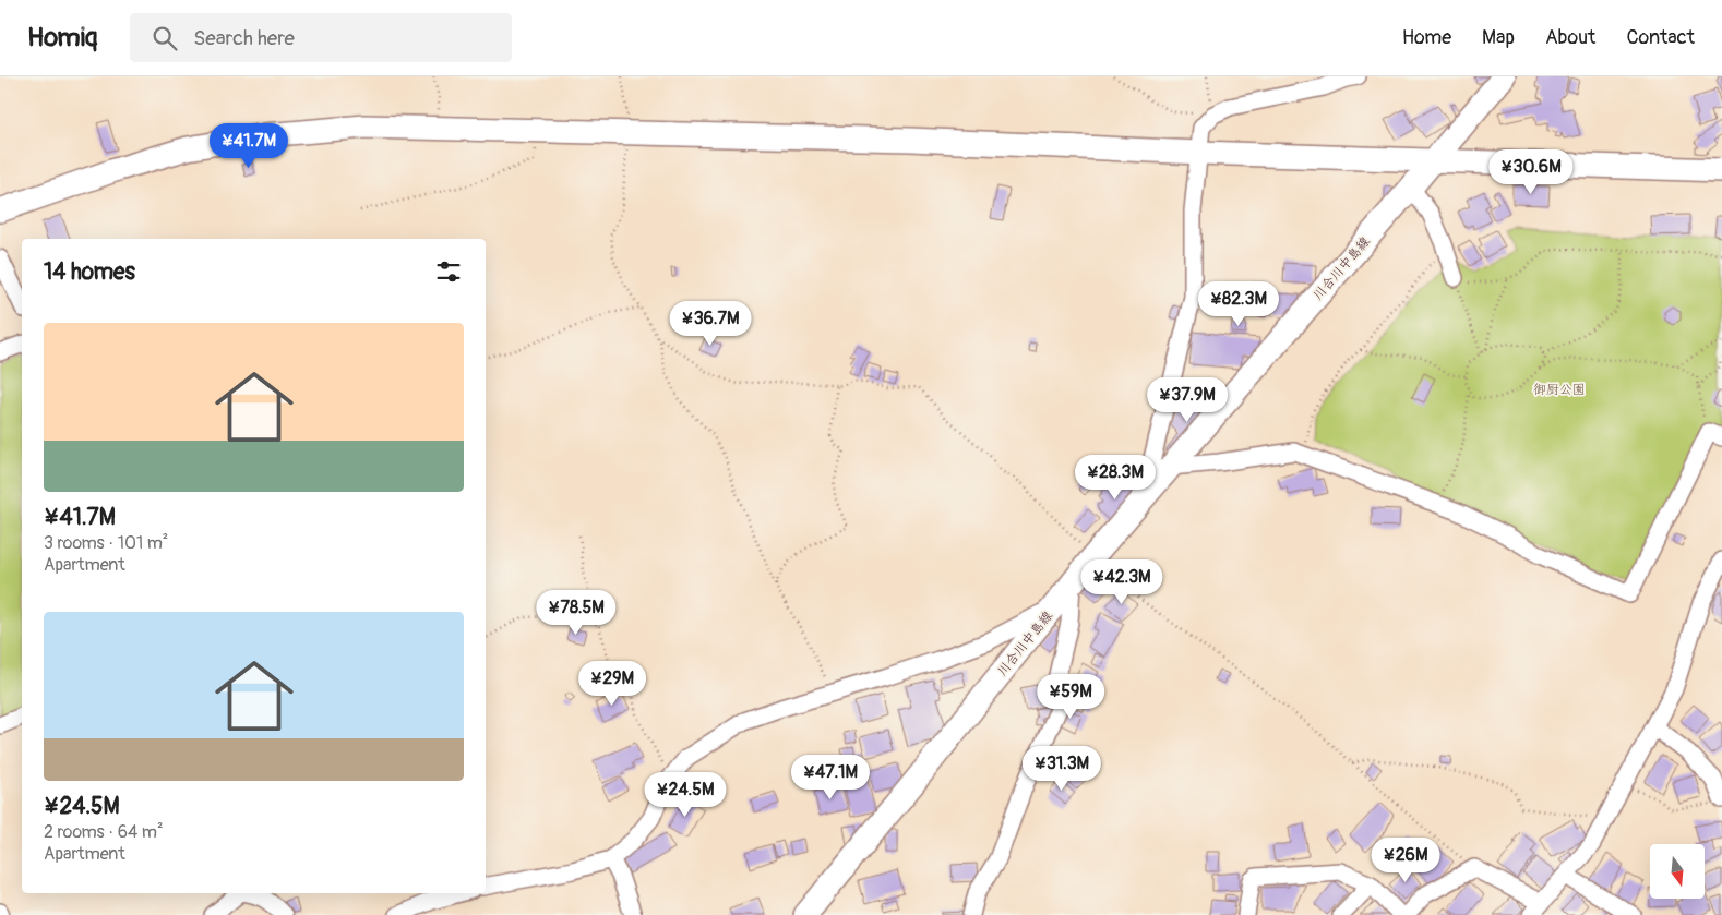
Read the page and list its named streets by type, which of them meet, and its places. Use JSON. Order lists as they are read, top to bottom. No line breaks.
{"streets":{"street":["川合川中島線"]},"parks":["御厨公園"],"north":"bottom","page":{"header":"Homiq","search":"Search here","nav":["Home","Map","About","Contact"],"price":["¥41.7M","¥30.6M","¥82.3M","¥36.7M","¥37.9M","¥28.3M","¥42.3M","¥78.5M","¥29M","¥59M","¥31.3M","¥47.1M","¥24.5M","¥26M"],"heading":"14 homes","list":[{"name":"¥41.7M","note":"3 rooms · 101 m² · Apartment"},{"name":"¥24.5M","note":"2 rooms · 64 m² · Apartment"}]}}
